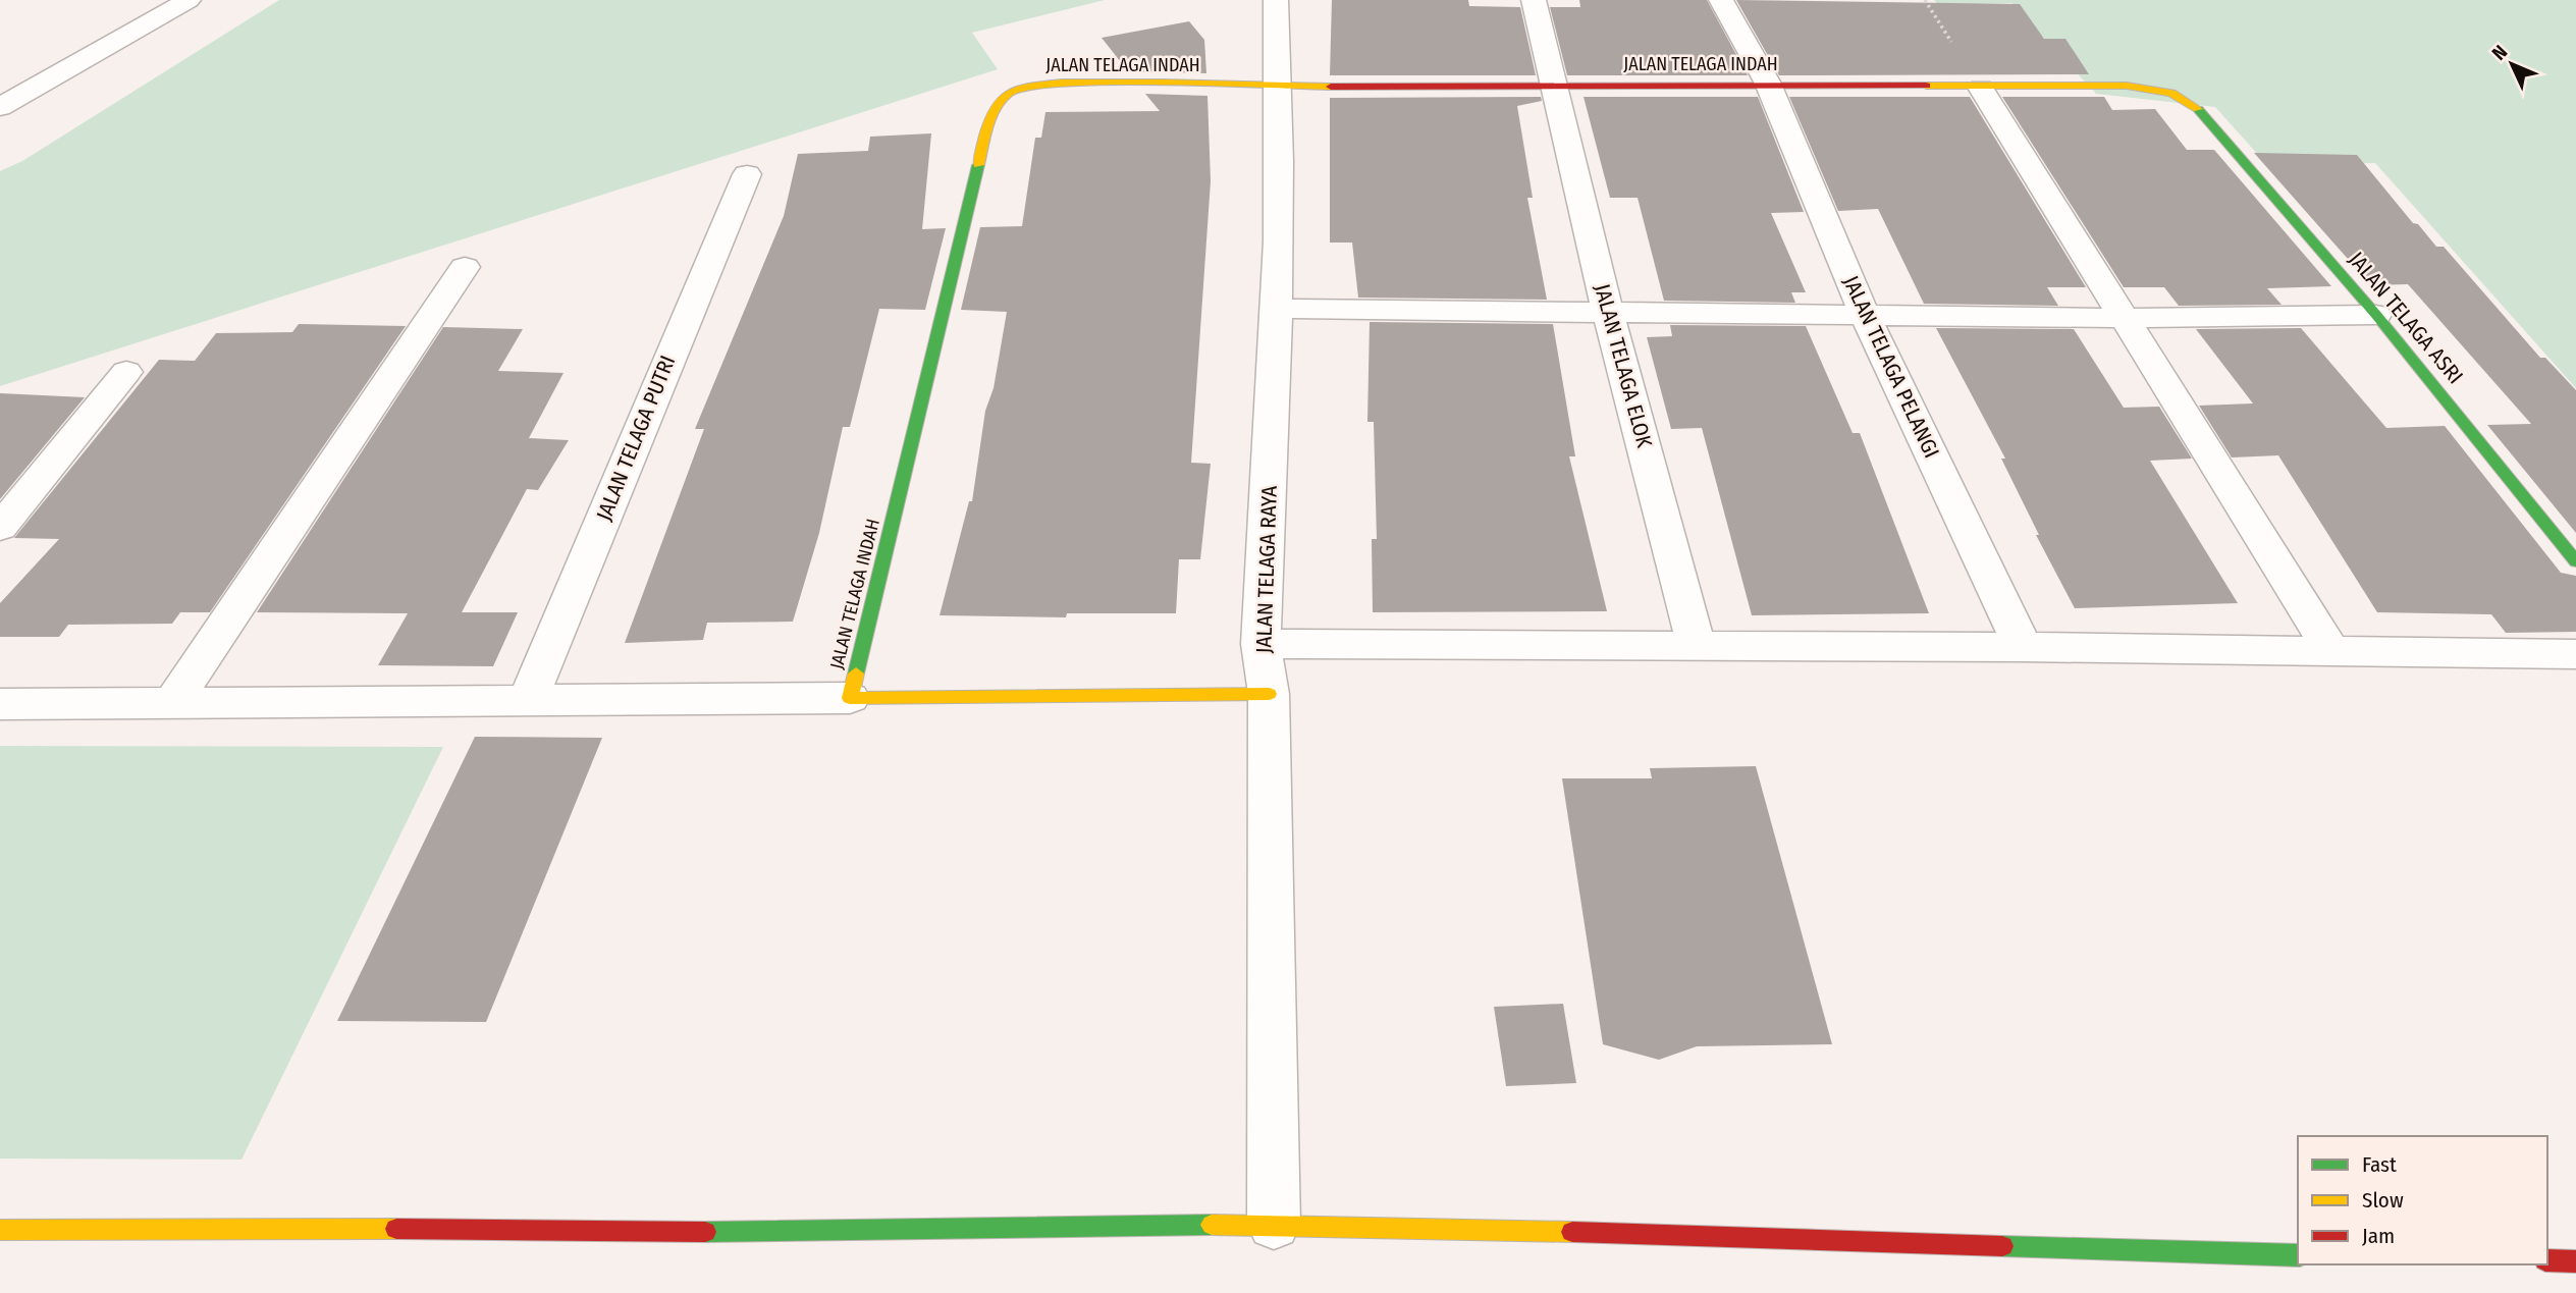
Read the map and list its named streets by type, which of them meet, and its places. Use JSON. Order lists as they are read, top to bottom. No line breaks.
{"streets":{"street":["JALAN TELAGA INDAH","JALAN TELAGA ASRI","JALAN TELAGA ELOK","JALAN TELAGA PELANGI","JALAN TELAGA PUTRI","JALAN TELAGA RAYA"]},"crossings":[["JALAN TELAGA INDAH","JALAN TELAGA ASRI"],["JALAN TELAGA INDAH","JALAN TELAGA ELOK"],["JALAN TELAGA INDAH","JALAN TELAGA PELANGI"],["JALAN TELAGA INDAH","JALAN TELAGA RAYA"]],"legend":["Fast","Slow","Jam"],"north":"top left"}
